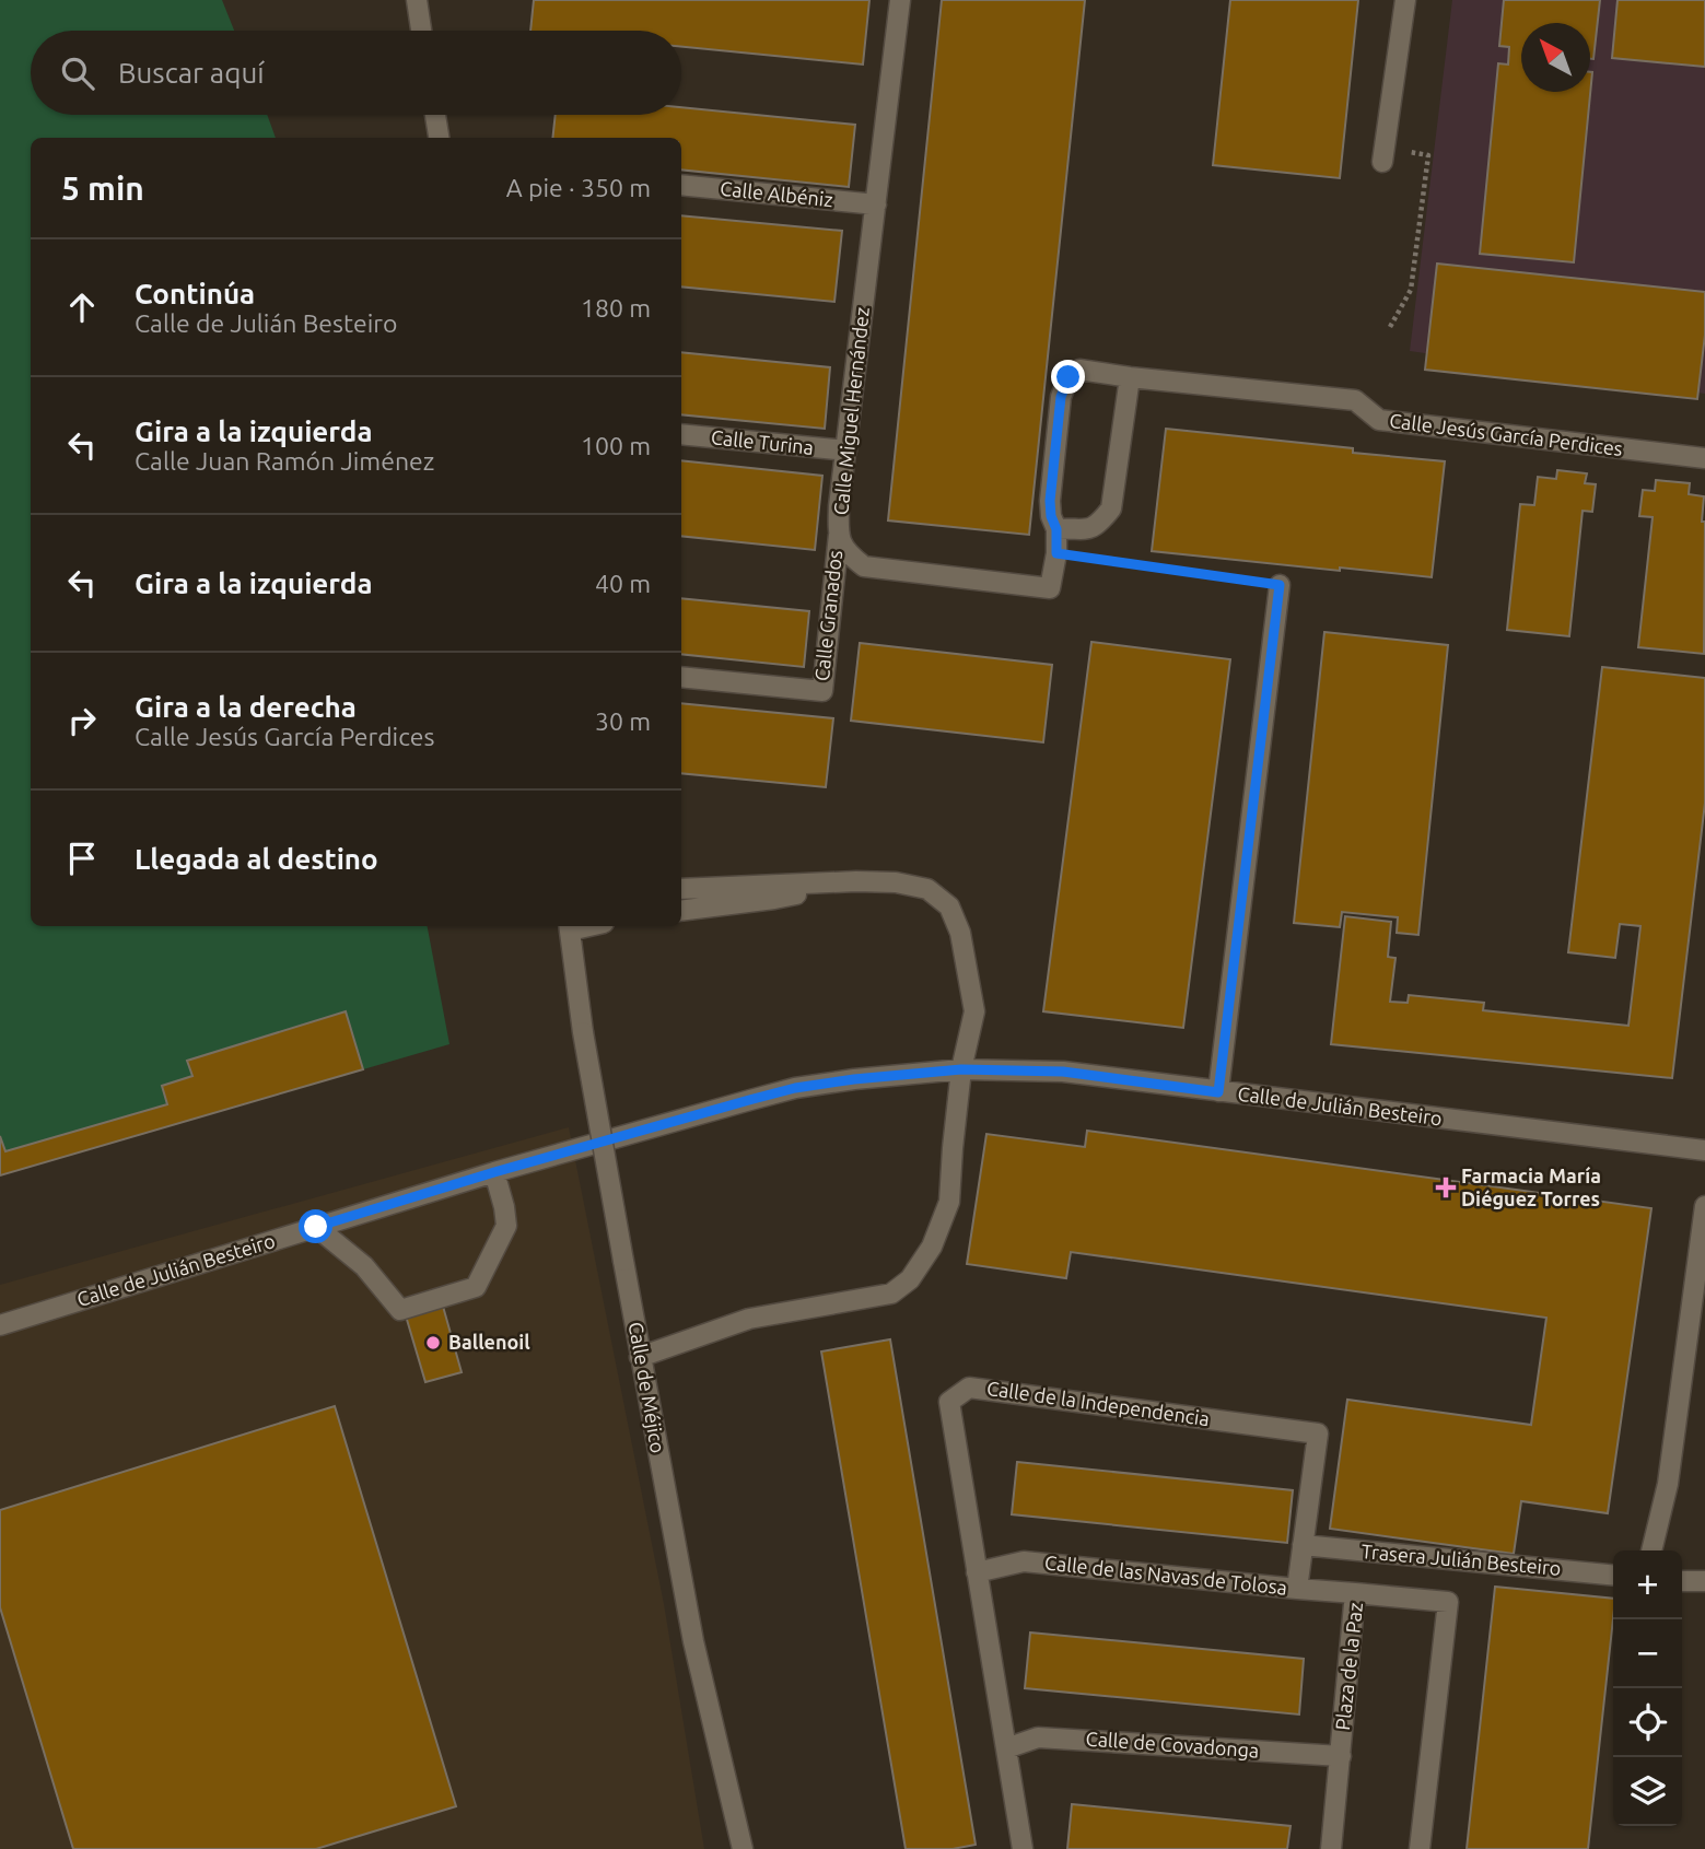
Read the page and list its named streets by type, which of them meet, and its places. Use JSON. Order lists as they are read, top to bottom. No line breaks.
{"streets":{"street":["Calle Albéniz","Calle Miguel Hernández","Calle Jesús García Perdices","Calle Turina","Calle Granados","Calle de Julián Besteiro","Calle de Méjico","Calle de la Independencia","Trasera Julián Besteiro","Calle de las Navas de Tolosa","Plaza de la Paz","Calle de Covadonga"]},"crossings":[["Calle Albéniz","Calle Miguel Hernández"],["Calle Miguel Hernández","Calle Jesús García Perdices"],["Calle Miguel Hernández","Calle Turina"],["Calle Miguel Hernández","Calle Granados"],["Calle de la Independencia","Trasera Julián Besteiro"],["Calle de la Independencia","Calle de las Navas de Tolosa"],["Calle de la Independencia","Calle de Covadonga"],["Calle de las Navas de Tolosa","Plaza de la Paz"],["Plaza de la Paz","Calle de Covadonga"]],"places":{"health":["Farmacia María Diéguez Torres"],"other":["Ballenoil"]},"north":"top left","page":{"search":"Buscar aquí","heading":["5 min","A pie · 350 m"],"list":[["Continúa","Calle de Julián Besteiro","180 m"],["Gira a la izquierda","Calle Juan Ramón Jiménez","100 m"],["Gira a la izquierda","40 m"],["Gira a la derecha","Calle Jesús García Perdices","30 m"],"Llegada al destino"],"map_buttons":["+","−"]}}
